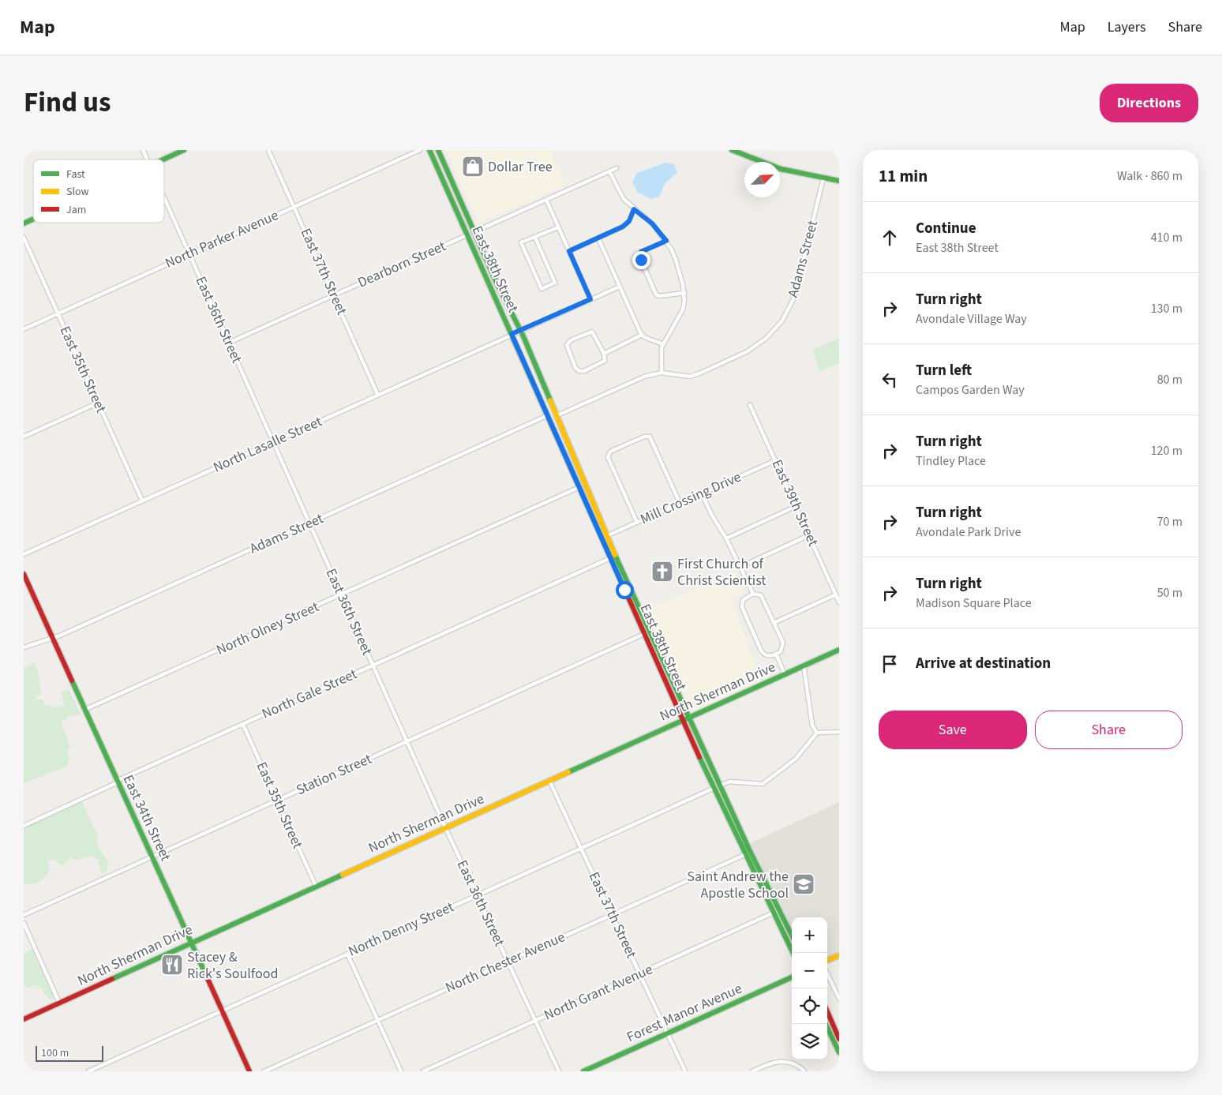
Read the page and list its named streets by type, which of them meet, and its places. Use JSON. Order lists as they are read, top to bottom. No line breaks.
{"streets":{"main road":["East 38th Street","North Sherman Drive","East 34th Street","Forest Manor Avenue"],"street":["North Parker Avenue","Adams Street","Dearborn Street","East 37th Street","East 36th Street","East 35th Street","North Lasalle Street","Mill Crossing Drive","East 39th Street","North Olney Street","North Gale Street","Station Street","North Denny Street","North Chester Avenue","North Grant Avenue"]},"crossings":[["North Parker Avenue","East 37th Street"],["North Parker Avenue","East 36th Street"],["North Parker Avenue","East 35th Street"],["Adams Street","East 38th Street"],["Adams Street","East 36th Street"],["Adams Street","East 34th Street"],["Dearborn Street","East 38th Street"],["Dearborn Street","East 37th Street"],["Dearborn Street","East 36th Street"],["East 38th Street","North Lasalle Street"],["East 38th Street","Mill Crossing Drive"],["East 38th Street","North Olney Street"],["East 38th Street","North Sherman Drive"],["East 38th Street","North Gale Street"],["East 38th Street","Station Street"],["East 38th Street","North Denny Street"],["East 38th Street","North Chester Avenue"],["East 38th Street","North Grant Avenue"],["East 37th Street","North Lasalle Street"],["East 37th Street","North Sherman Drive"],["East 37th Street","North Denny Street"],["East 37th Street","North Chester Avenue"],["East 37th Street","North Grant Avenue"],["East 37th Street","Forest Manor Avenue"],["East 36th Street","North Lasalle Street"],["East 36th Street","North Olney Street"],["East 36th Street","North Sherman Drive"],["East 36th Street","North Gale Street"],["East 36th Street","Station Street"],["East 36th Street","North Denny Street"],["East 36th Street","North Chester Avenue"],["East 36th Street","North Grant Avenue"],["East 35th Street","North Lasalle Street"],["East 35th Street","North Sherman Drive"],["East 35th Street","North Gale Street"],["East 35th Street","Station Street"],["Mill Crossing Drive","East 39th Street"],["North Olney Street","East 34th Street"],["North Sherman Drive","East 34th Street"],["North Gale Street","East 34th Street"],["Station Street","East 34th Street"],["East 34th Street","North Denny Street"]],"places":{"shop":["Dollar Tree"],"church":["First Church of Christ Scientist"],"school or university":["Saint Andrew the Apostle School"],"restaurant":["Stacey & Rick's Soulfood"]},"legend":["Fast","Slow","Jam"],"scale_bar":"100 m","north":"top right","page":{"header":"Map","nav":["Map","Layers","Share"],"title":"Find us","buttons":["Directions",["Save","Share"]],"heading":["11 min","Walk · 860 m"],"list":[["Continue","East 38th Street","410 m"],["Turn right","Avondale Village Way","130 m"],["Turn left","Campos Garden Way","80 m"],["Turn right","Tindley Place","120 m"],["Turn right","Avondale Park Drive","70 m"],["Turn right","Madison Square Place","50 m"],"Arrive at destination"],"map_buttons":["+","−"],"scale":"100 m"}}
